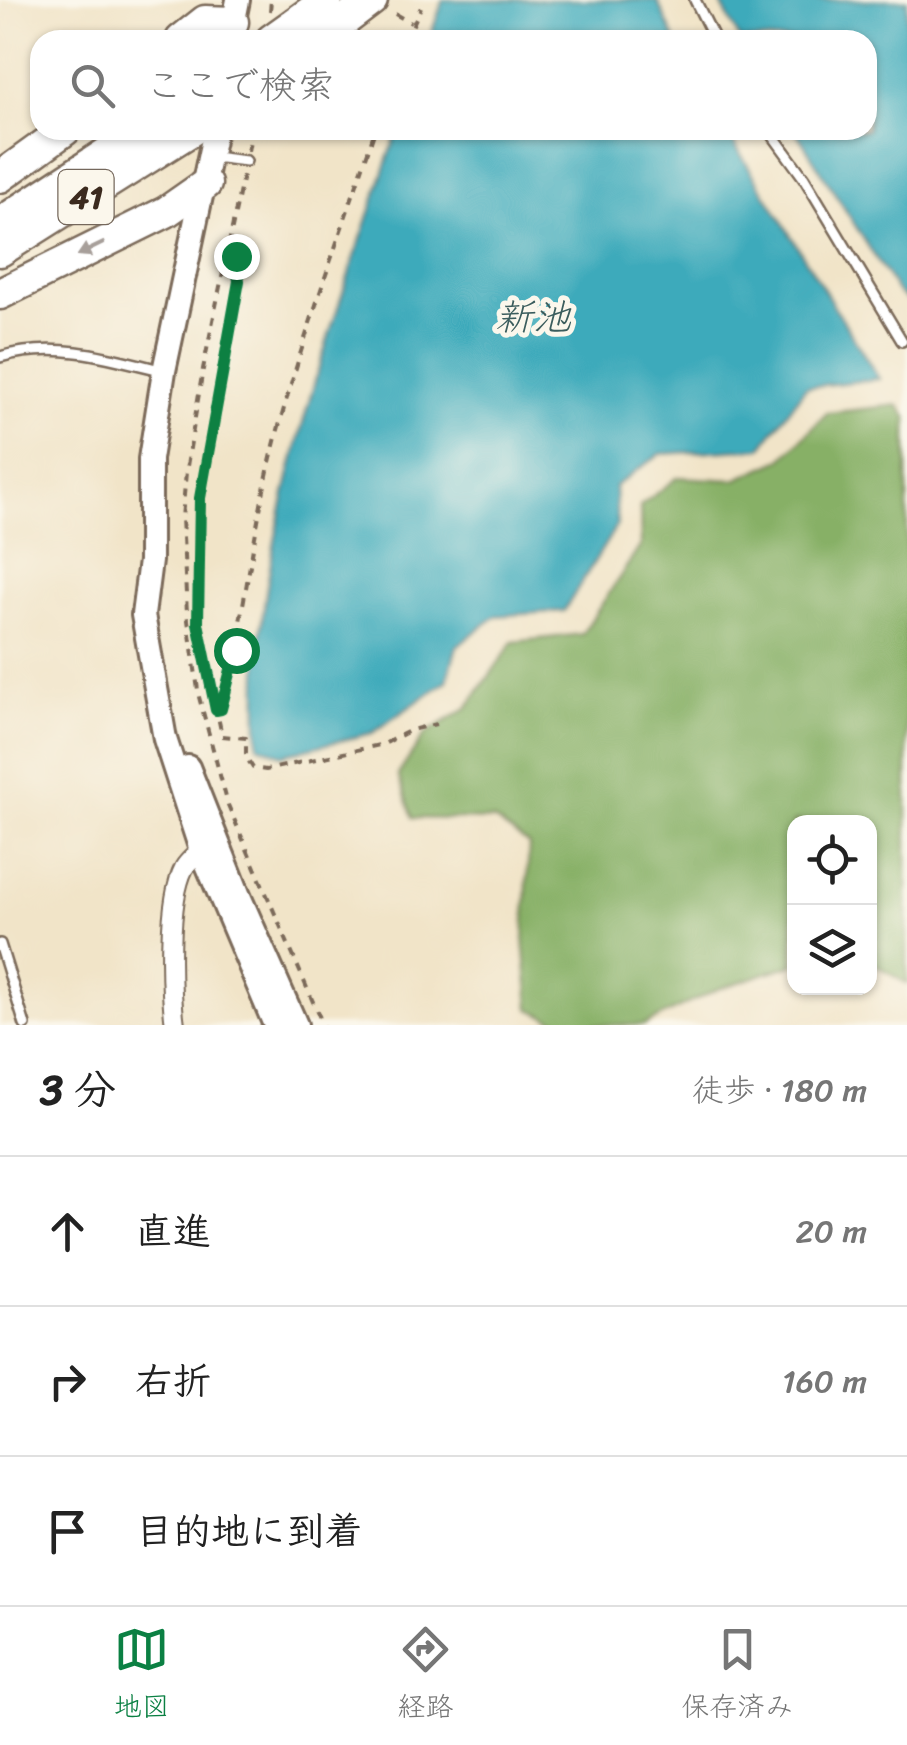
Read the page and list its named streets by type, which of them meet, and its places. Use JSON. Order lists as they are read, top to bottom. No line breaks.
{"streets":{"highway":["41"]},"water":["新池"],"page":{"search":"ここで検索","heading":["3 分","徒歩 · 180 m"],"list":[["直進","20 m"],["右折","160 m"],"目的地に到着"],"nav":["地図","経路","保存済み"]}}
